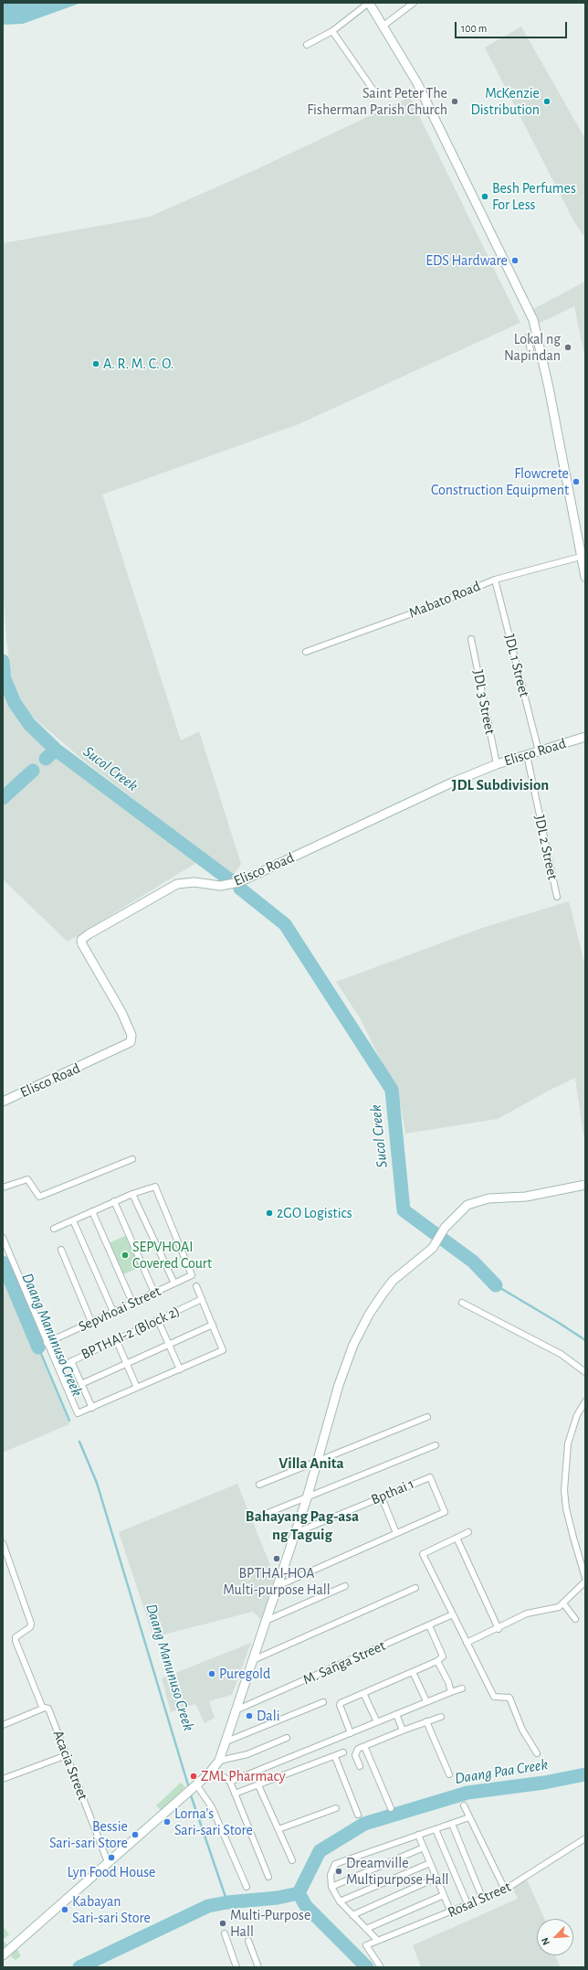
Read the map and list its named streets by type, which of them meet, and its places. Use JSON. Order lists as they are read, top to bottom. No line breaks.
{"streets":{"main road":["Elisco Road"],"street":["Mabato Road","JDL 1 Street","JDL 3 Street","JDL 2 Street","Sepvhoai Street","BPTHAI-2 (Block 2)","Bpthai 1","M. Sañga Street","Acacia Street","Rosal Street"]},"crossings":[["Mabato Road","JDL 1 Street"],["JDL 1 Street","Elisco Road"],["JDL 3 Street","Elisco Road"],["Elisco Road","JDL 2 Street"]],"districts":["JDL Subdivision","Villa Anita","Bahayang Pag-asa ng Taguig"],"water":["Sucol Creek","Daang Manunuso Creek","Daang Paa Creek"],"places":["Saint Peter The Fisherman Parish Church","McKenzie Distribution","Besh Perfumes For Less","EDS Hardware","Lokal ng Napindan","A. R. M. C. O.","Flowcrete Construction Equipment","2GO Logistics","SEPVHOAI Covered Court","BPTHAI-HOA Multi-purpose Hall","Puregold","Dali","ZML Pharmacy","Lorna's Sari-sari Store","Bessie Sari-sari Store","Lyn Food House","Dreamville Multipurpose Hall","Kabayan Sari-sari Store","Multi-Purpose Hall"],"scale_bar":"100 m","north":"bottom left"}
